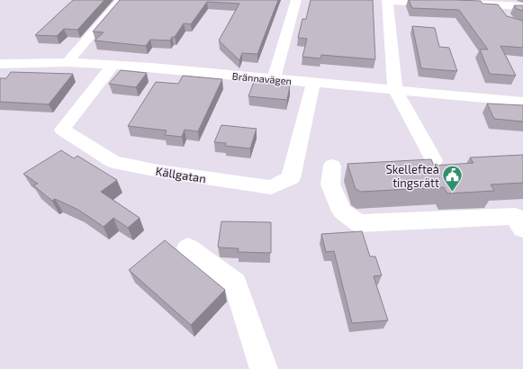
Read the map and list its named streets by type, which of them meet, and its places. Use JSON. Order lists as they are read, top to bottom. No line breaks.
{"streets":{"street":["Brännavägen","Källgatan"]},"crossings":[["Brännavägen","Källgatan"]],"places":{"public building":["Skellefteå tingsrätt"]}}
